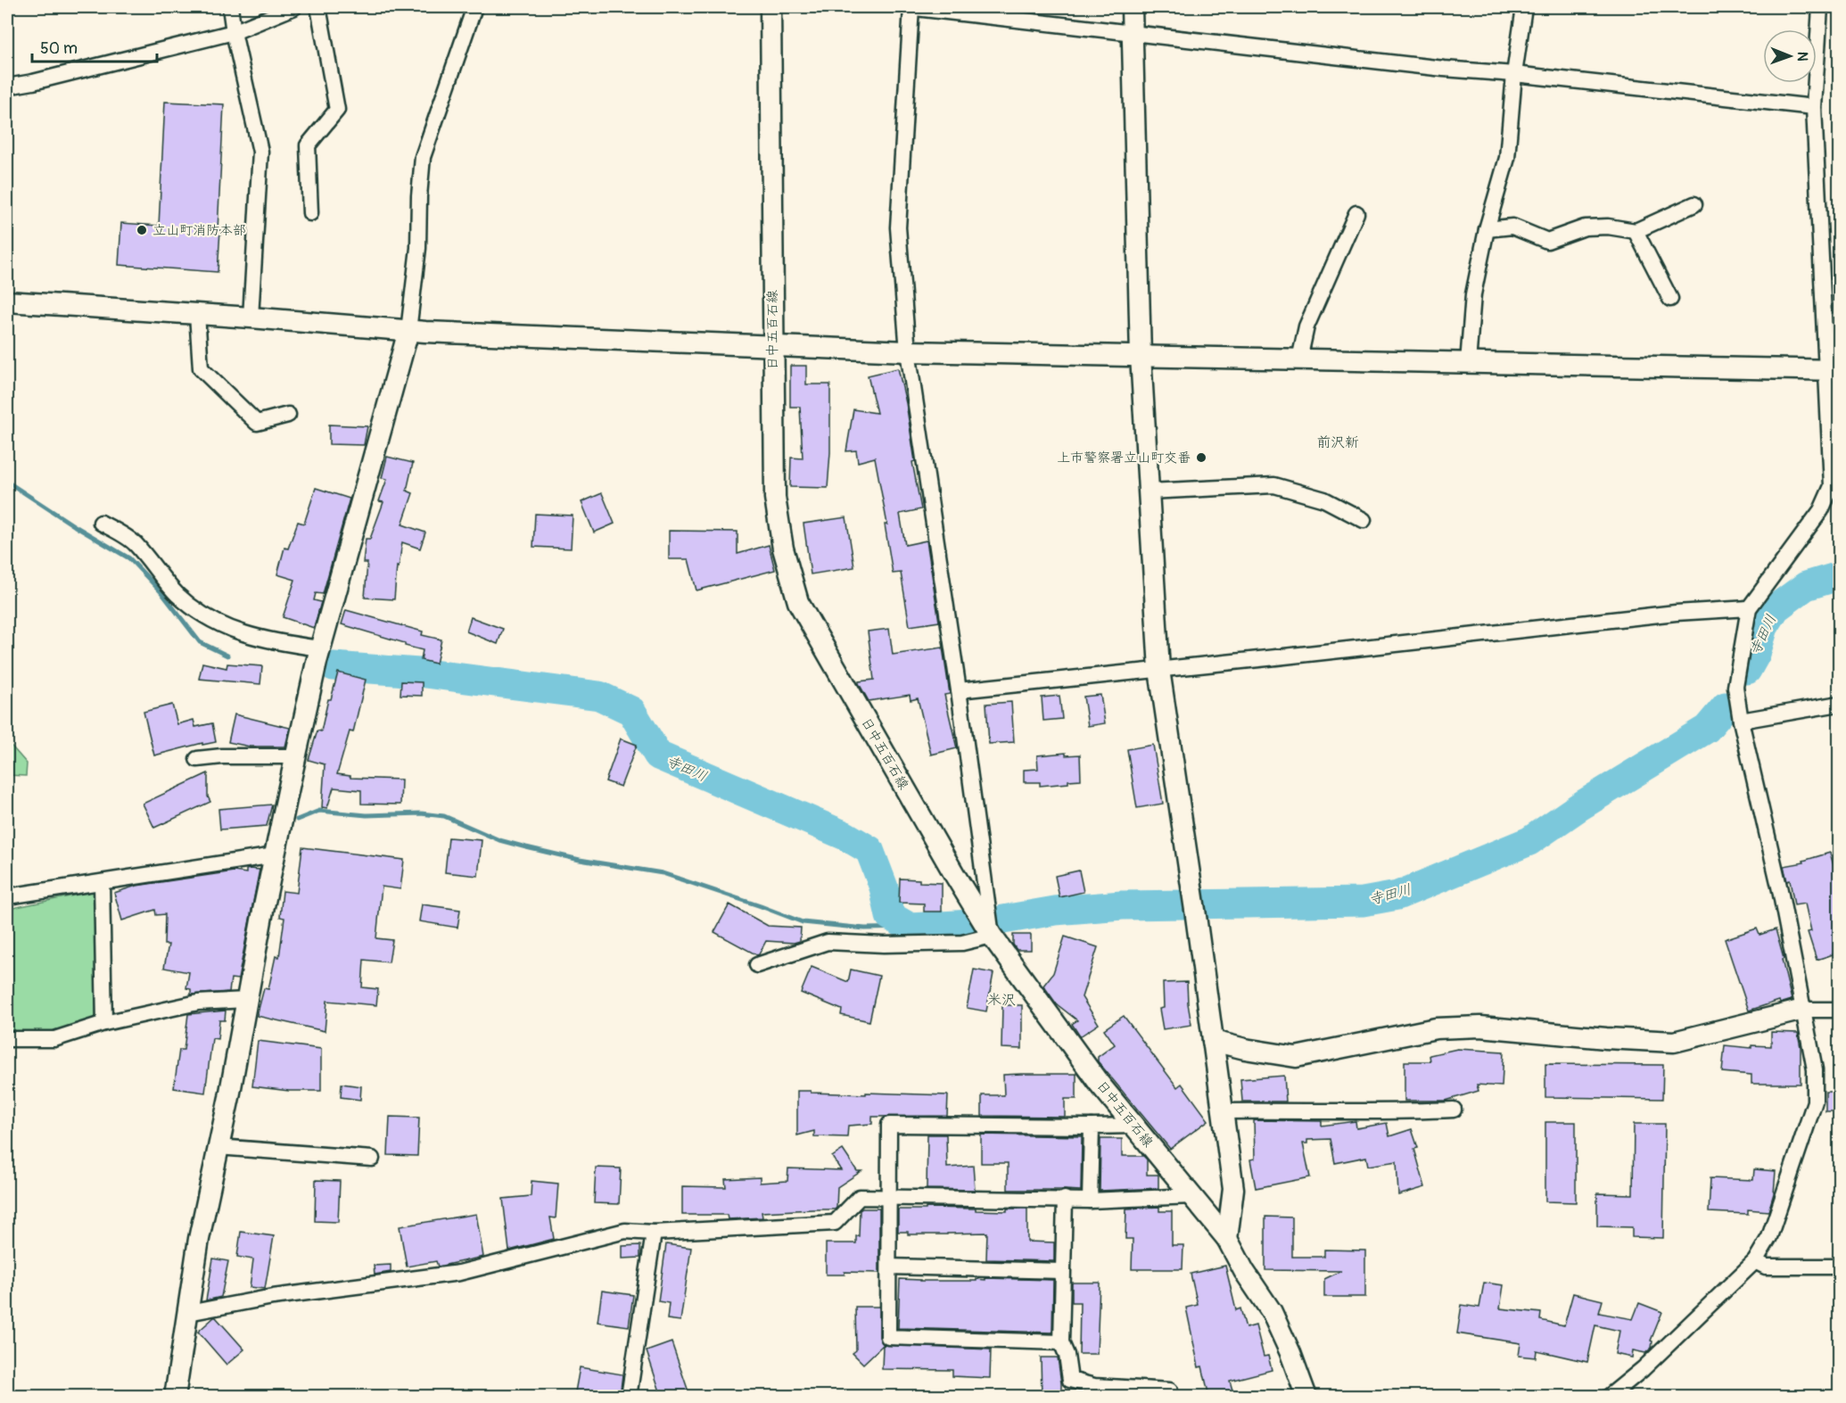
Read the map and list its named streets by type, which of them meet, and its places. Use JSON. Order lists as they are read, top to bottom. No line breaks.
{"streets":{"street":["日中五百石線"]},"districts":["前沢新","米沢"],"water":["寺田川"],"places":["立山町消防本部","上市警察署立山町交番"],"scale_bar":"50 m","north":"right"}
